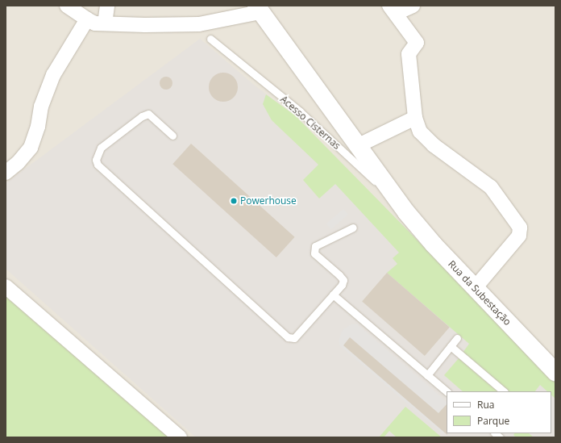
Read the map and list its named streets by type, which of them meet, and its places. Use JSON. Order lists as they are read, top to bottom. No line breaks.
{"streets":{"street":["Rua da Subestação"],"lane":["Acesso Cisternas"]},"crossings":[["Acesso Cisternas","Rua da Subestação"]],"places":["Powerhouse"],"legend":["Rua","Parque"]}
